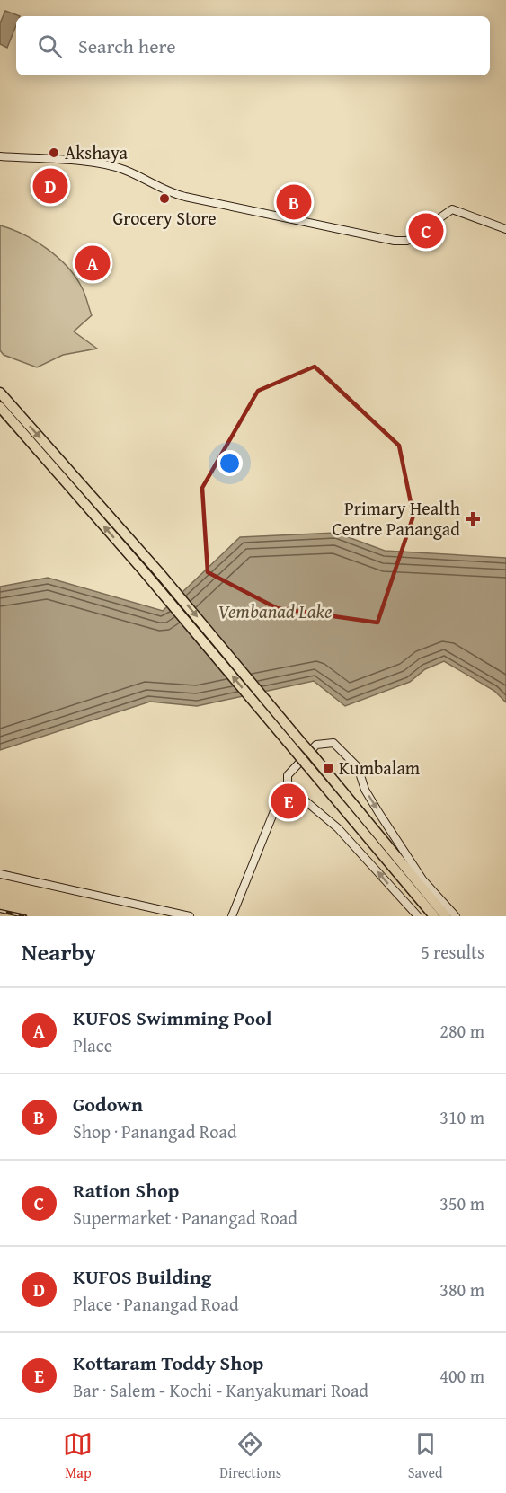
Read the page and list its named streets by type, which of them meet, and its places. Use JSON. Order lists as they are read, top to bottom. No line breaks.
{"water":["Vembanad Lake"],"places":{"other":["Akshaya","Grocery Store"],"health":["Primary Health Centre Panangad"],"transit":["Kumbalam"]},"page":{"search":"Search here","pins":["D","B","C","A","E"],"heading":["Nearby","5 results"],"list":[{"mark":"A","name":"KUFOS Swimming Pool","note":"Place","value":"280 m"},{"mark":"B","name":"Godown","note":"Shop · Panangad Road","value":"310 m"},{"mark":"C","name":"Ration Shop","note":"Supermarket · Panangad Road","value":"350 m"},{"mark":"D","name":"KUFOS Building","note":"Place · Panangad Road","value":"380 m"},{"mark":"E","name":"Kottaram Toddy Shop","note":"Bar · Salem - Kochi - Kanyakumari Road","value":"400 m"}],"nav":["Map","Directions","Saved"]}}
